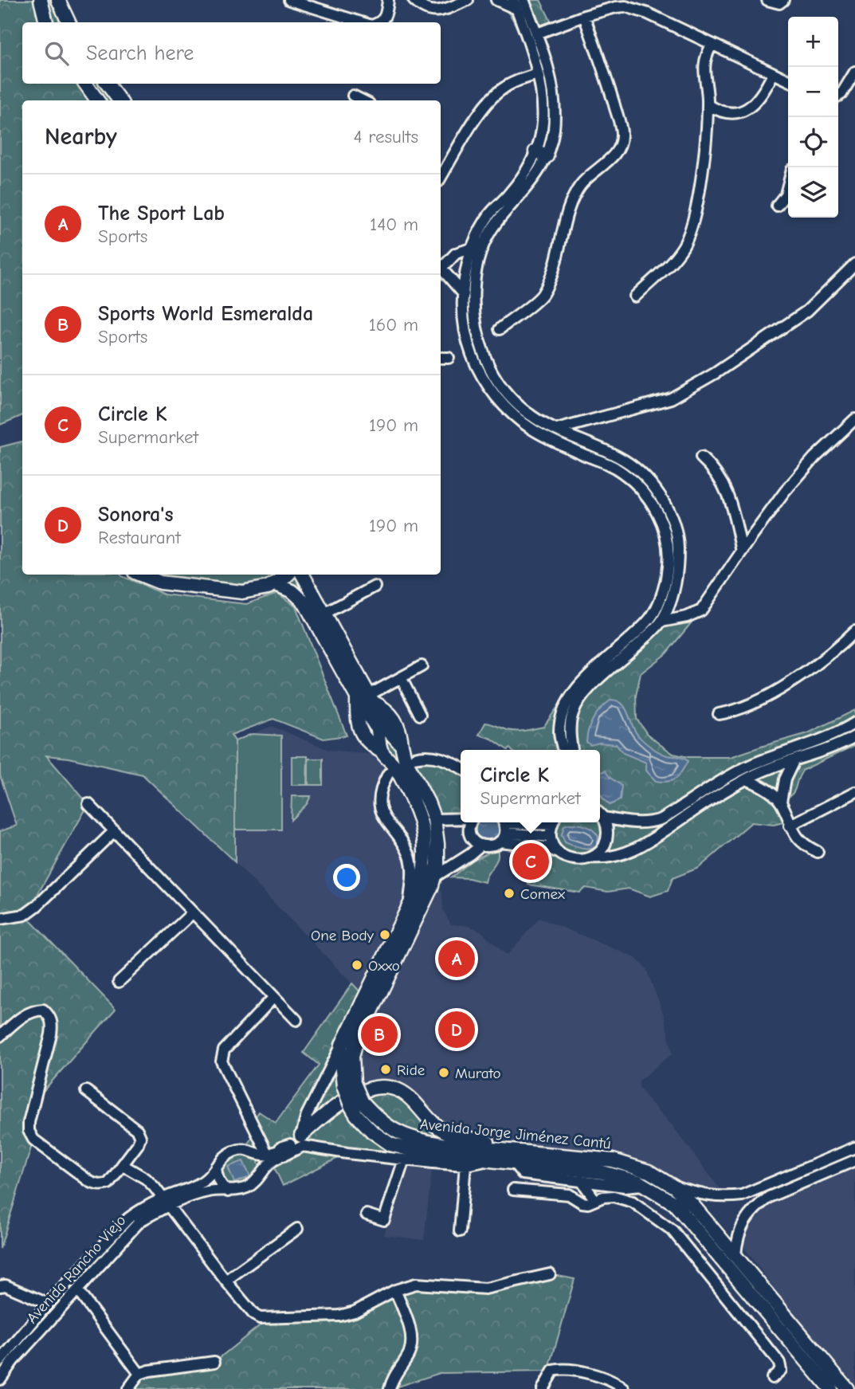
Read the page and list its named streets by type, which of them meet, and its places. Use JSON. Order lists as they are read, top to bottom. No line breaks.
{"streets":{"main road":["Avenida Jorge Jiménez Cantú"],"street":["Avenida Rancho Viejo"]},"places":["Comex","One Body","Oxxo","Ride","Murato"],"page":{"map_buttons":["+","−"],"search":"Search here","heading":["Nearby","4 results"],"list":[{"mark":"A","name":"The Sport Lab","note":"Sports","value":"140 m"},{"mark":"B","name":"Sports World Esmeralda","note":"Sports","value":"160 m"},{"mark":"C","name":"Circle K","note":"Supermarket","value":"190 m"},{"mark":"D","name":"Sonora's","note":"Restaurant","value":"190 m"}],"popup":["Circle K","Supermarket"],"pins":["C","A","D","B"]}}
